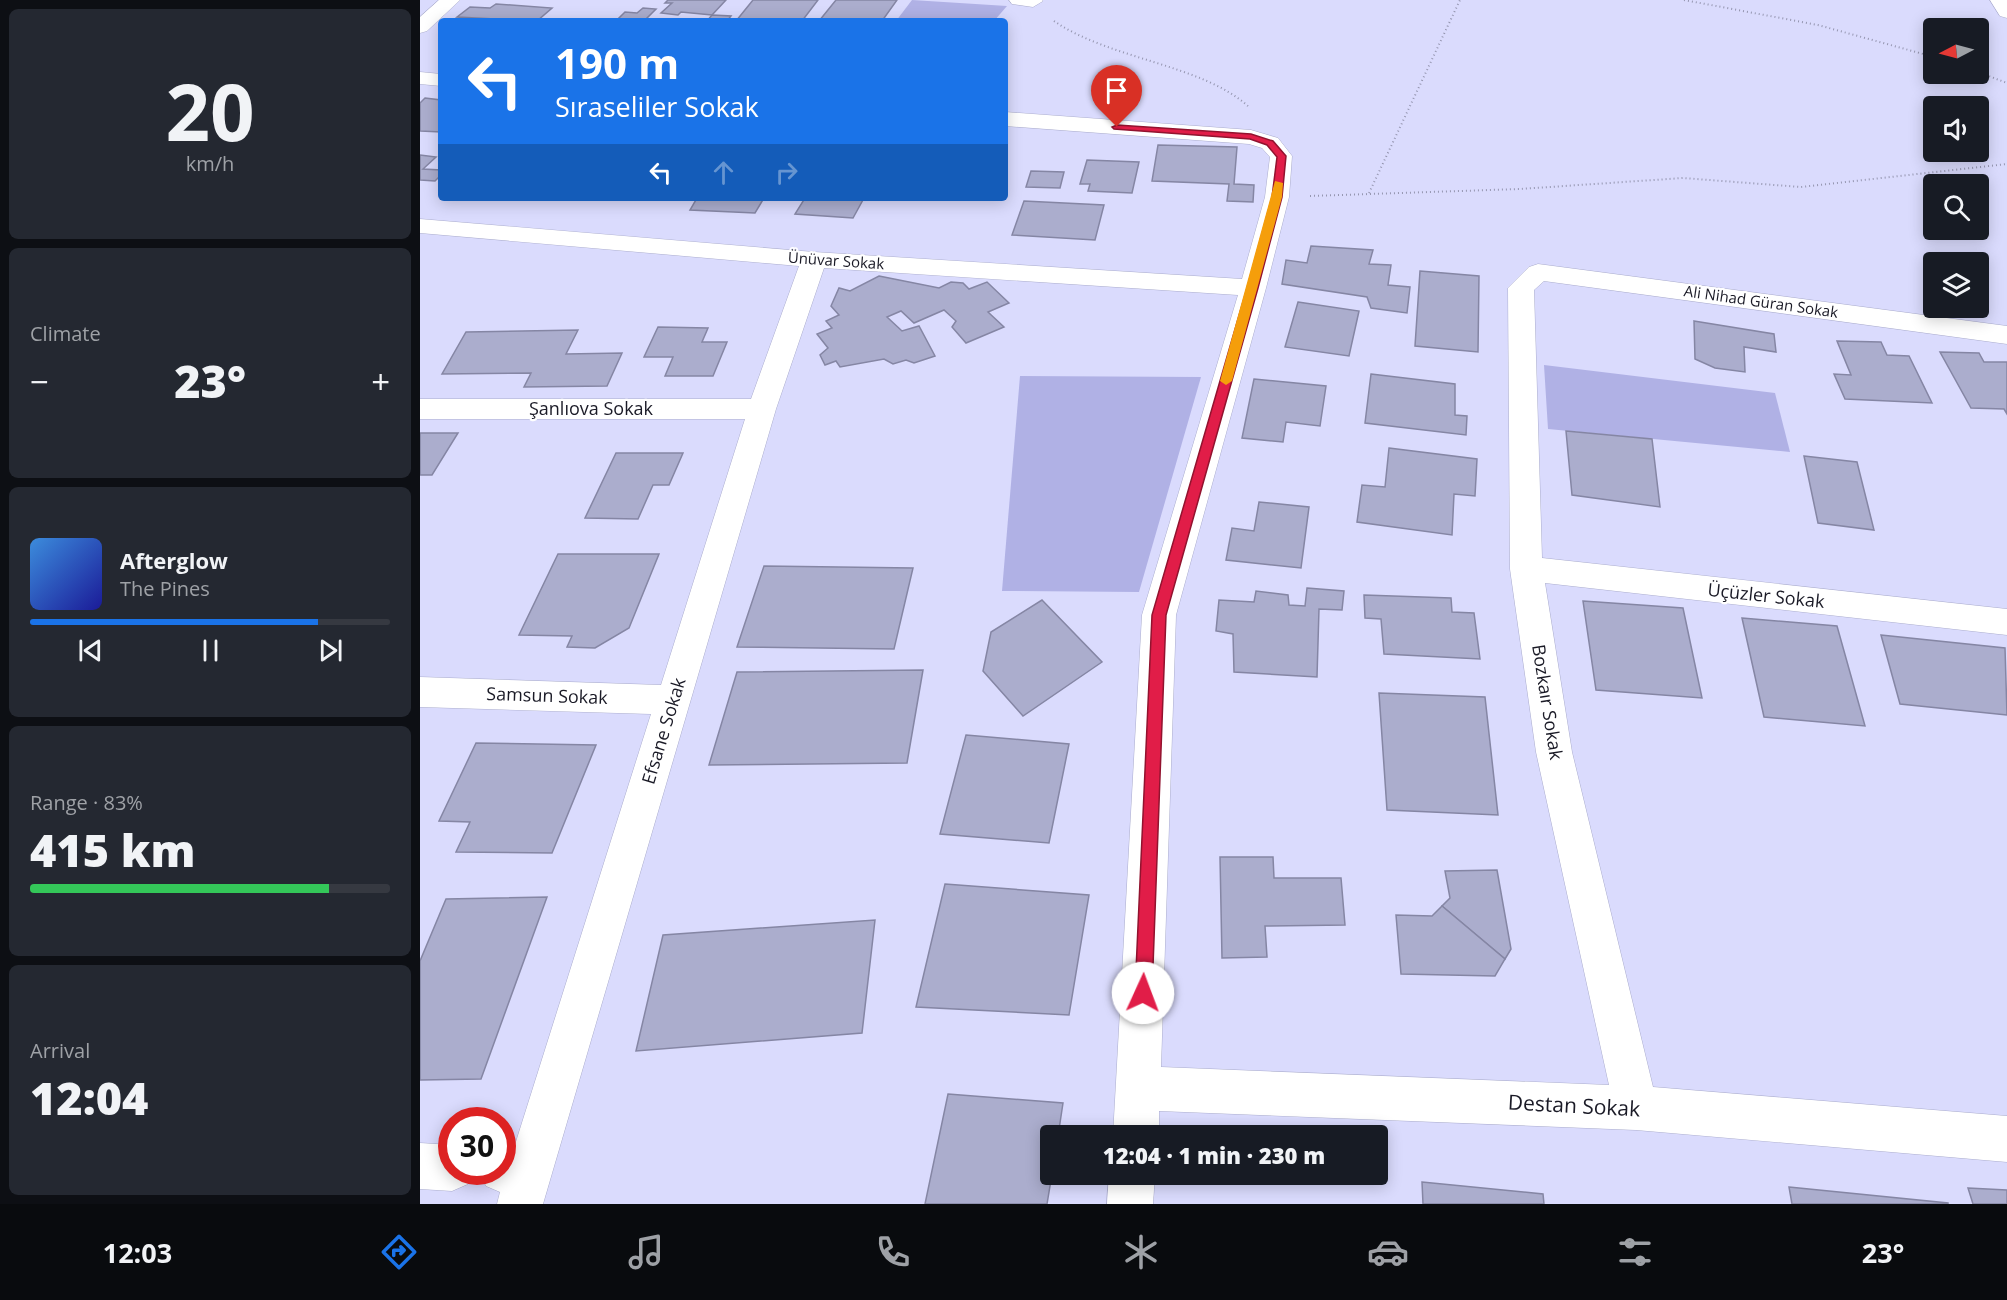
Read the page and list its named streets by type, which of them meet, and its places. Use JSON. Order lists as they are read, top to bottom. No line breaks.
{"streets":{"street":["Ünüvar Sokak","Ali Nihad Güran Sokak","Şanlıova Sokak","Üçüzler Sokak","Samsun Sokak","Bozkaır Sokak","Efsane Sokak","Destan Sokak"]},"crossings":[["Ünüvar Sokak","Efsane Sokak"],["Ali Nihad Güran Sokak","Bozkaır Sokak"],["Şanlıova Sokak","Efsane Sokak"],["Üçüzler Sokak","Bozkaır Sokak"],["Samsun Sokak","Efsane Sokak"],["Bozkaır Sokak","Destan Sokak"]],"north":"left","page":{"tile":[["20","km/h"],"Climate",["Range · 83%","415 km"],["Arrival","12:04"]],"turn":["190 m","Sıraseliler Sokak"],"heat":["−","23°","+"],"song":["Afterglow","The Pines"],"limit":"30","trip":"12:04 · 1 min · 230 m","tabs":["12:03","23°"]}}
